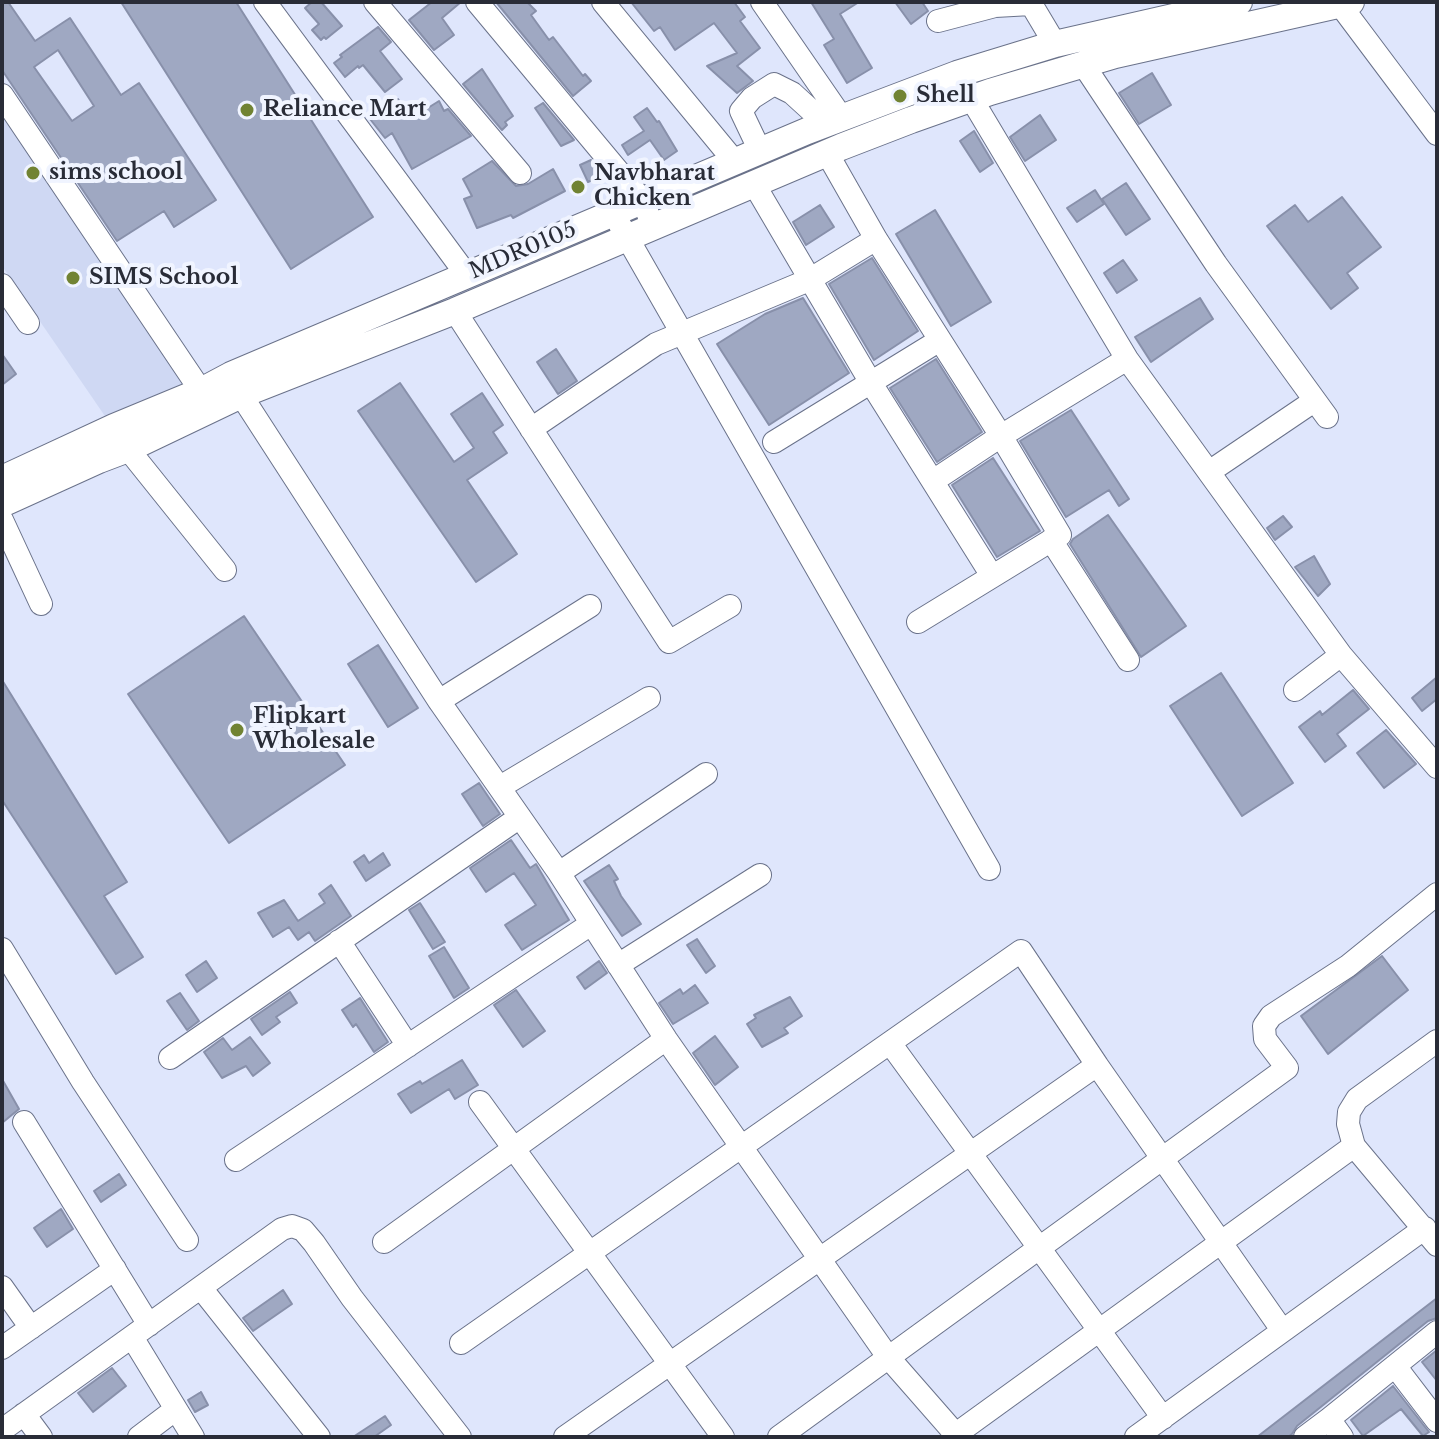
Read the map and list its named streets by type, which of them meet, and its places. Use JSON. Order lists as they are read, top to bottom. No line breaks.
{"streets":{"main road":["MDR0105"]},"places":["Shell","Reliance Mart","sims school","Navbharat Chicken","SIMS School","Flipkart Wholesale"]}
